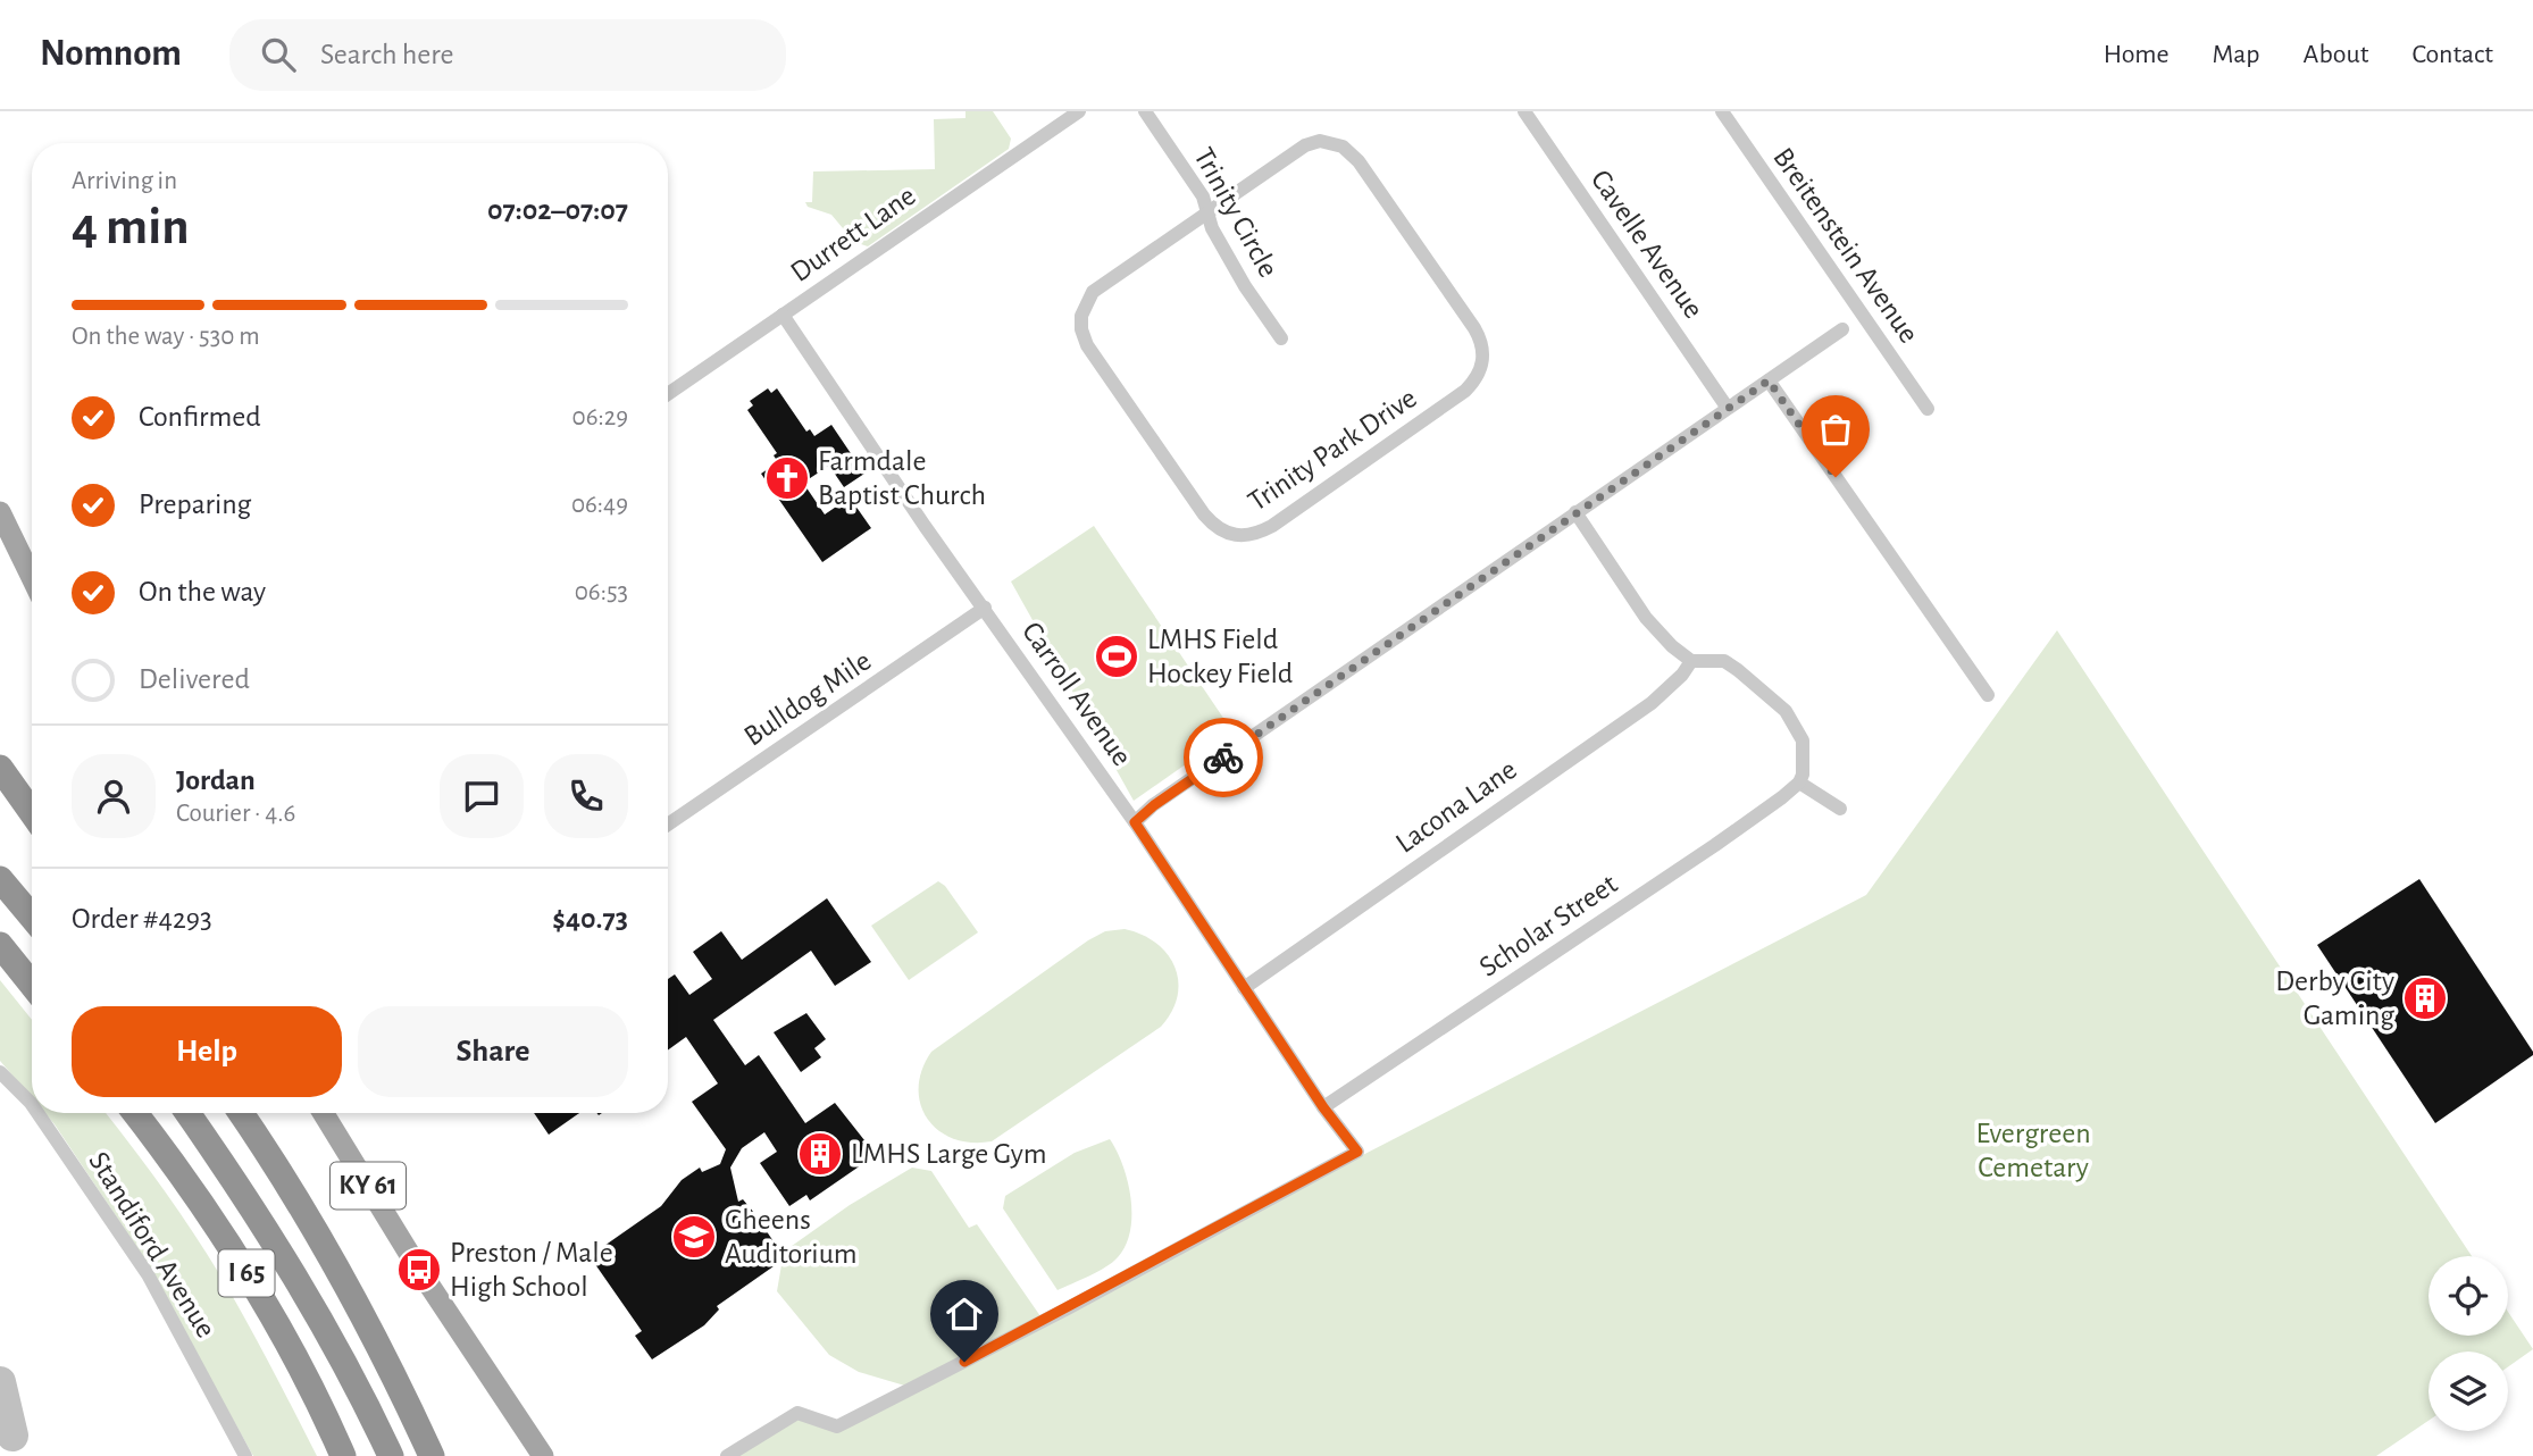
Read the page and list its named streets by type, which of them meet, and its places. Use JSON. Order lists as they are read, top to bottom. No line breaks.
{"streets":{"highway":["I 65"],"main road":["KY 61"],"street":["Trinity Circle","Durrett Lane","Cavelle Avenue","Breitenstein Avenue","Trinity Park Drive","Carroll Avenue","Bulldog Mile","Lacona Lane","Scholar Street","Standiford Avenue"]},"crossings":[["Trinity Circle","Trinity Park Drive"],["Durrett Lane","Carroll Avenue"],["Carroll Avenue","Bulldog Mile"],["Carroll Avenue","Lacona Lane"],["Carroll Avenue","Scholar Street"]],"parks":["Evergreen Cemetary"],"places":{"church":["Farmdale Baptist Church"],"sports":["LMHS Field Hockey Field"],"building":["Derby City Gaming","LMHS Large Gym"],"school or university":["Gheens Auditorium"],"bus stop":["Preston / Male High School"]},"page":{"header":"Nomnom","search":"Search here","nav":["Home","Map","About","Contact"],"heading":["4 min","Arriving in","07:02–07:07"],"panel":["Jordan","Courier · 4.6","Order #4293","$40.73"],"bar":"On the way · 530 m","list":[["Confirmed","06:29"],["Preparing","06:49"],["On the way","06:53"],"Delivered"],"buttons":["Help","Share"]}}
